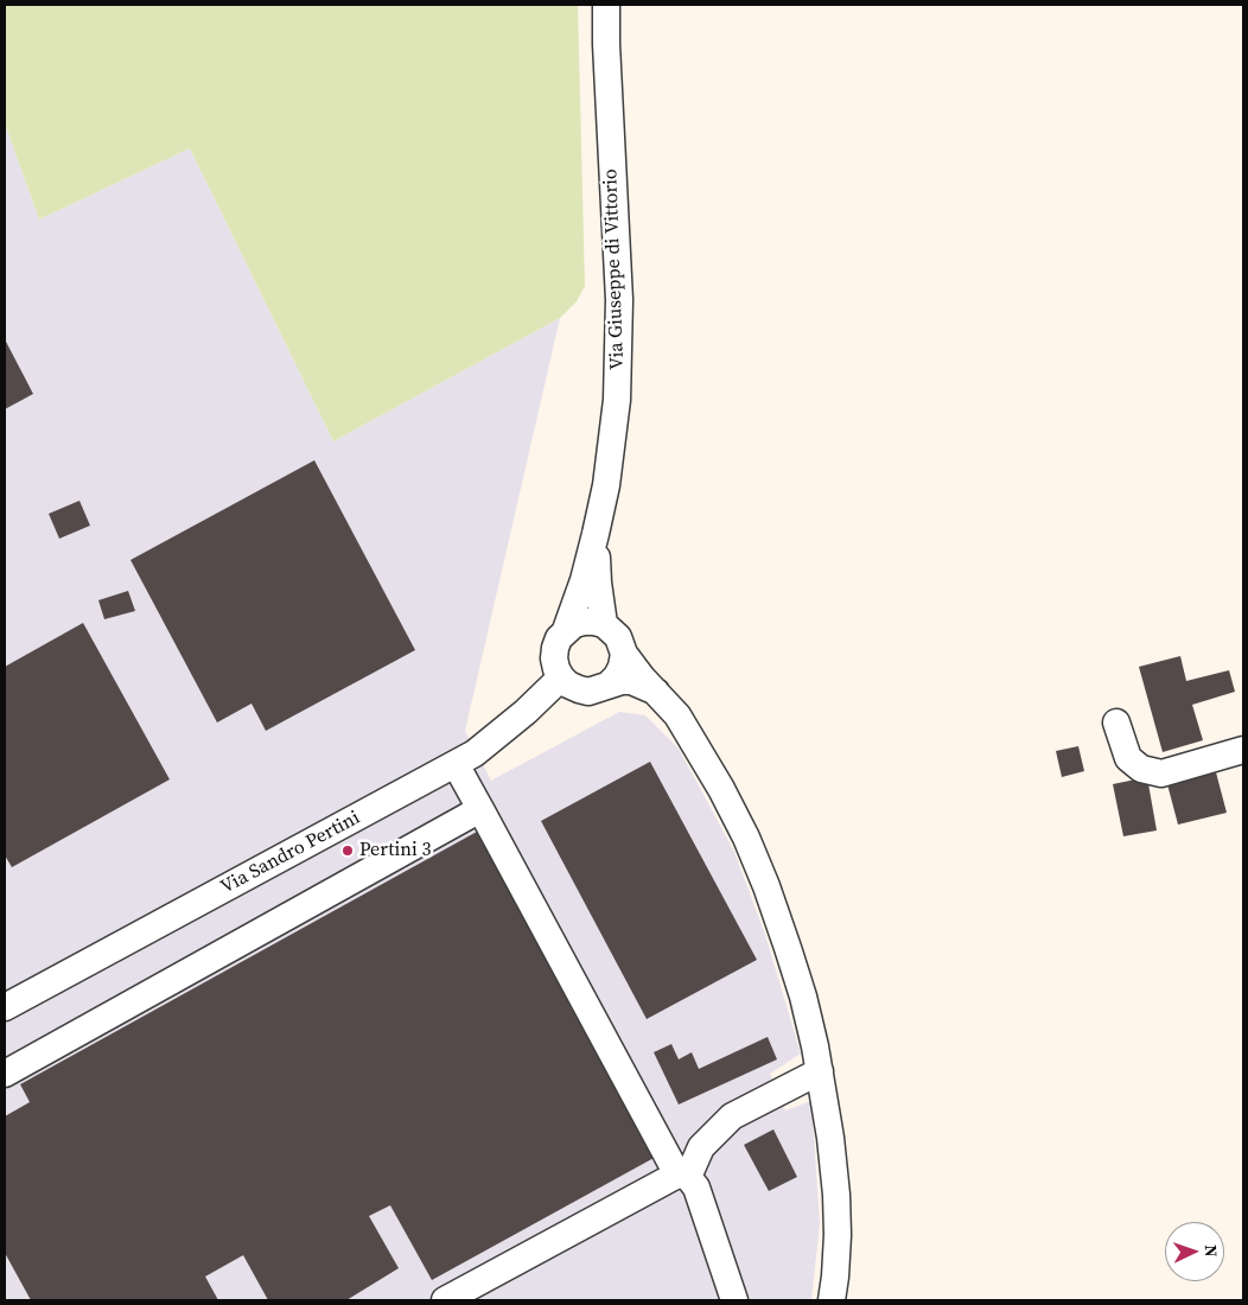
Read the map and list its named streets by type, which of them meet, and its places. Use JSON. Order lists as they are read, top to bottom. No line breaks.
{"streets":{"street":["Via Giuseppe di Vittorio","Via Sandro Pertini"]},"crossings":[["Via Giuseppe di Vittorio","Via Sandro Pertini"]],"places":["Pertini 3"],"north":"right"}
